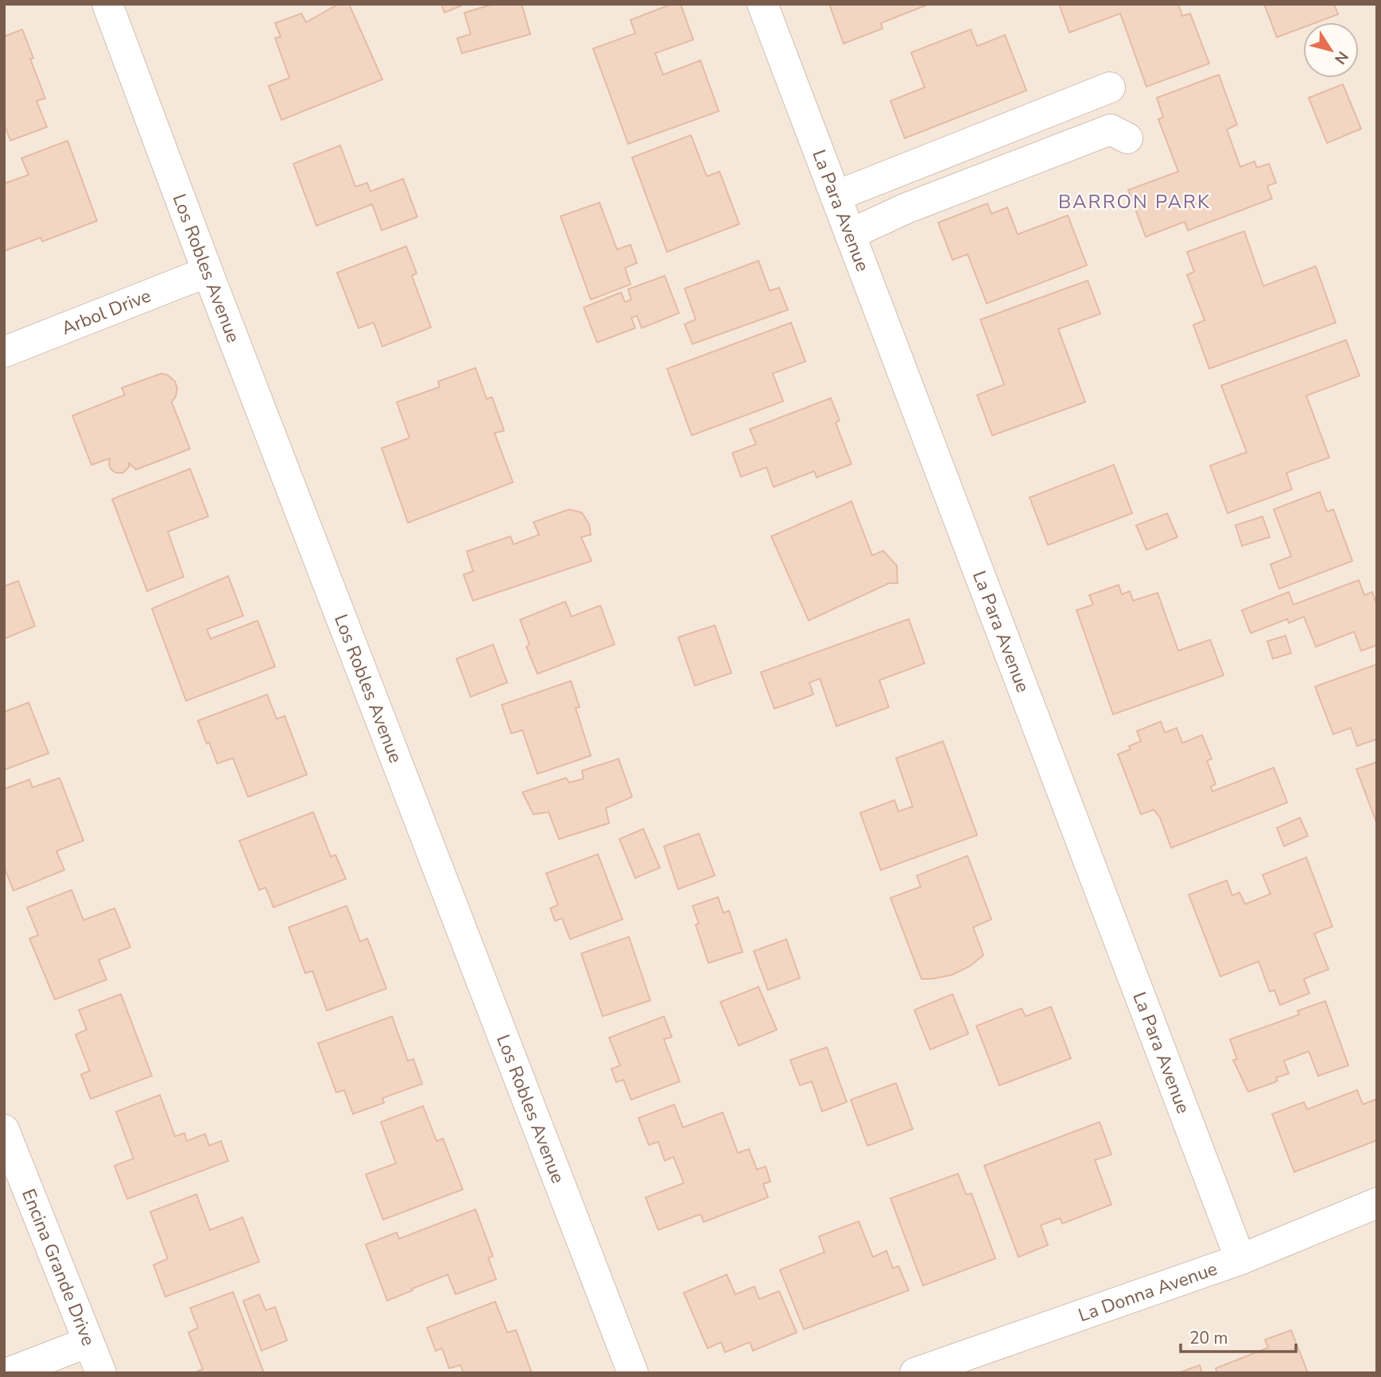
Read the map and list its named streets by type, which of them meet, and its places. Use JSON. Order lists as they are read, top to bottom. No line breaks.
{"streets":{"street":["La Para Avenue","Los Robles Avenue","Arbol Drive","Encina Grande Drive","La Donna Avenue"]},"crossings":[["La Para Avenue","La Donna Avenue"],["Los Robles Avenue","Arbol Drive"]],"districts":["BARRON PARK"],"scale_bar":"20 m","north":"bottom right"}
